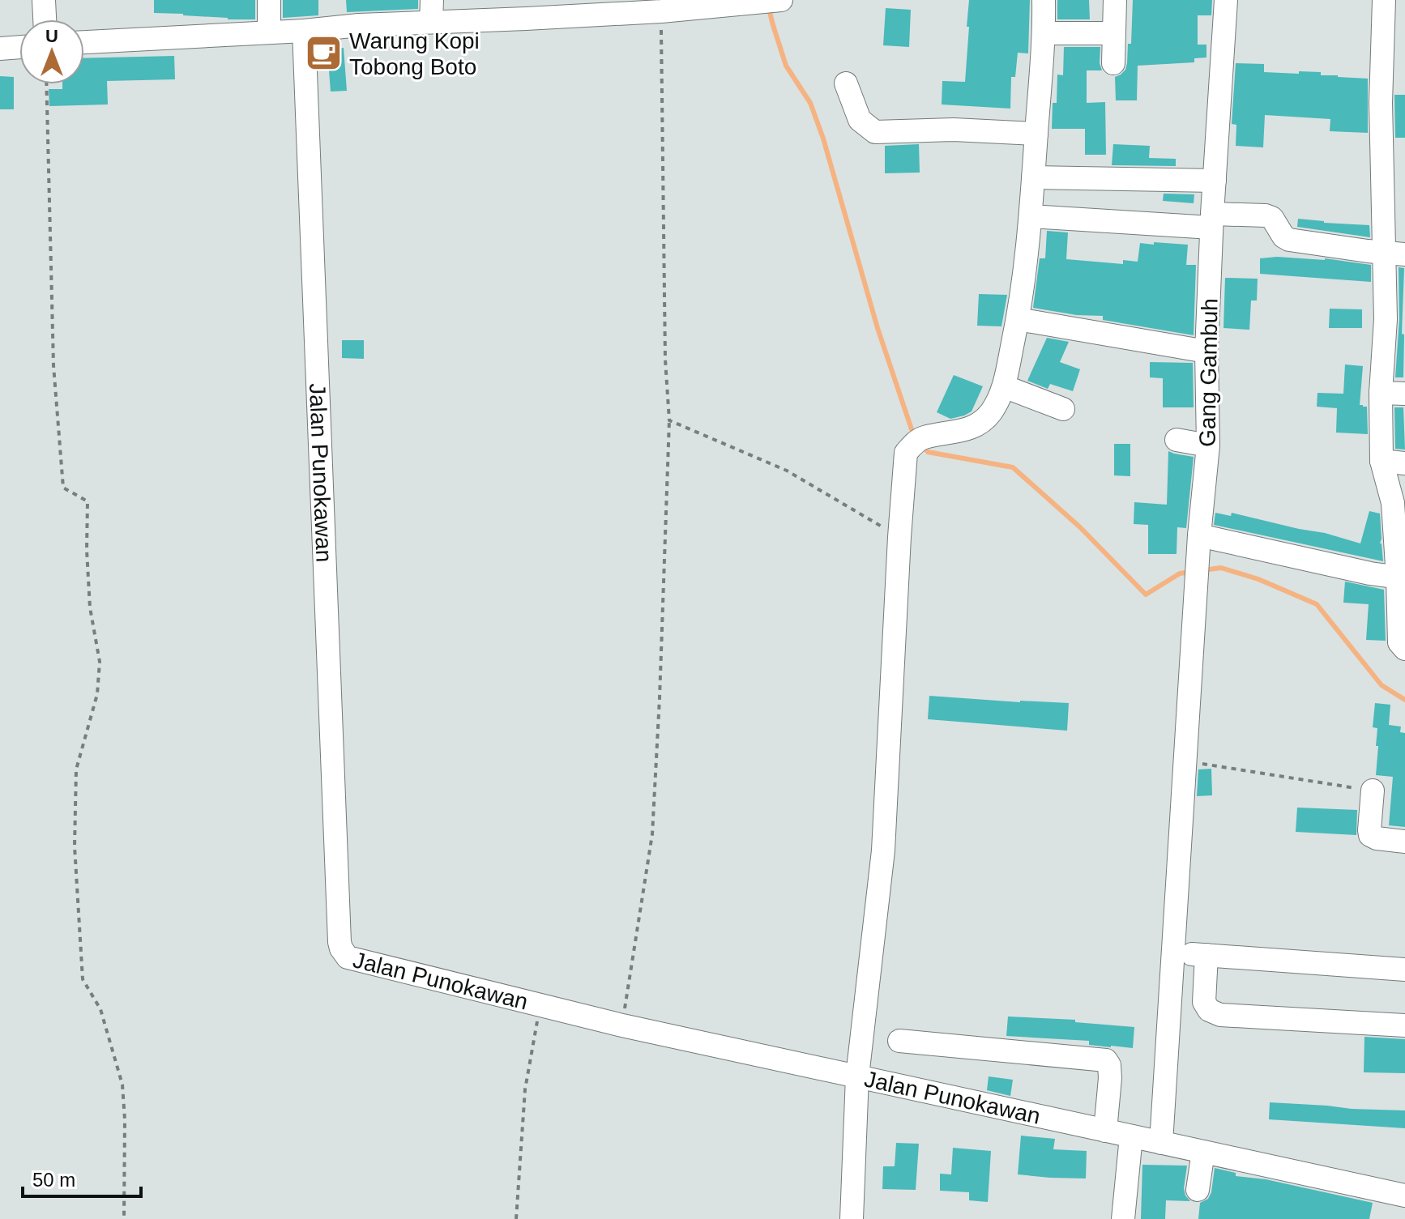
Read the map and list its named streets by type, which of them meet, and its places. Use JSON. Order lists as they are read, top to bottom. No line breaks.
{"streets":{"street":["Gang Gambuh","Jalan Punokawan"]},"crossings":[["Gang Gambuh","Jalan Punokawan"]],"places":{"cafe":["Warung Kopi Tobong Boto"]},"scale_bar":"50 m","north":"top"}
